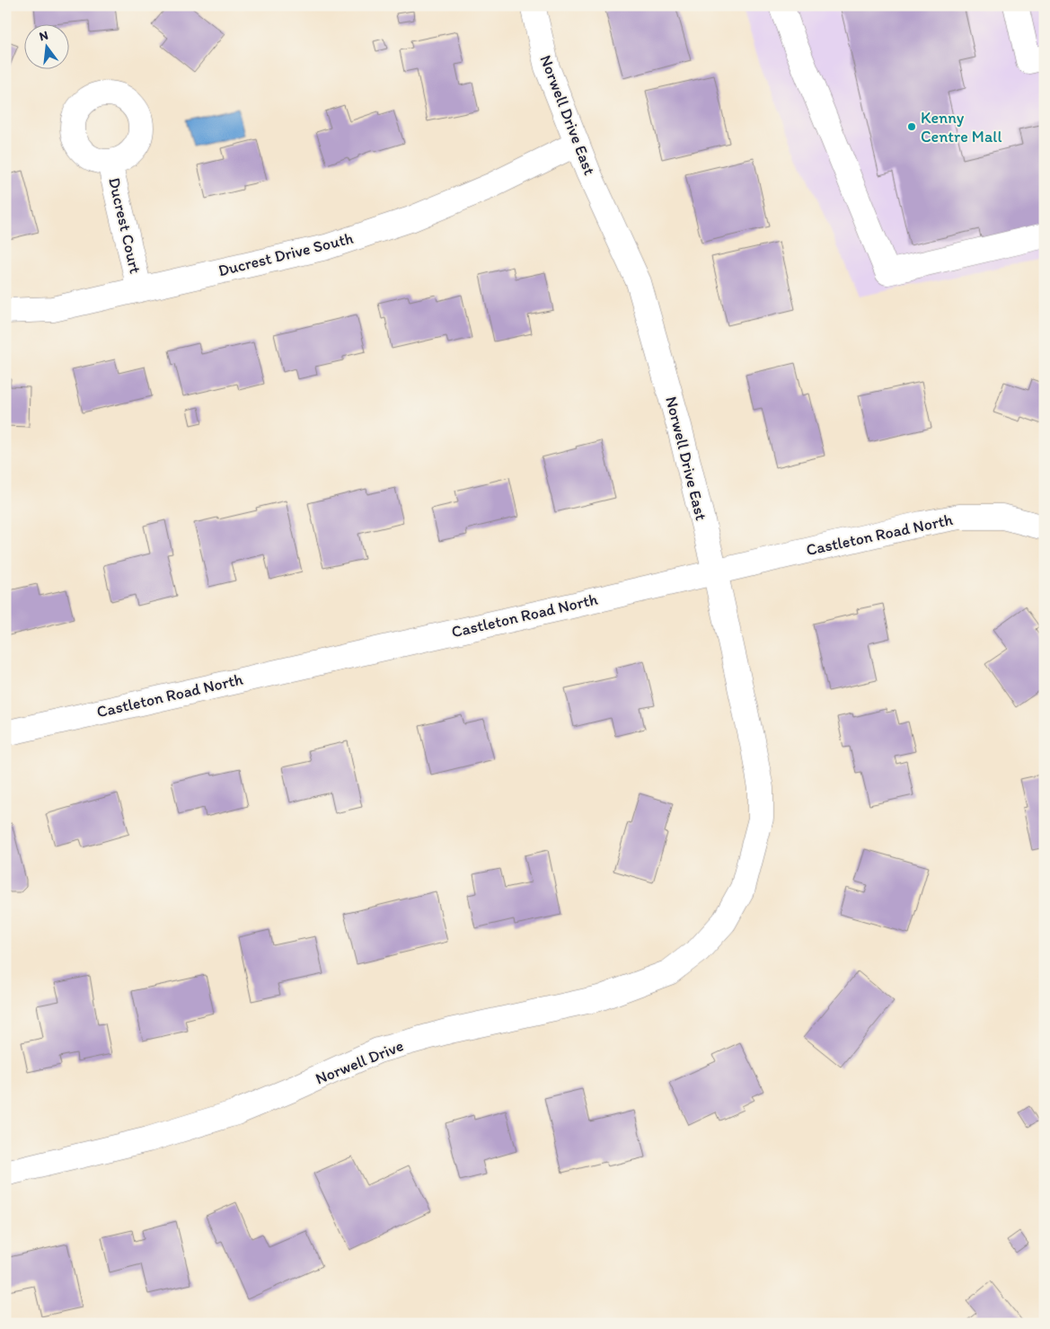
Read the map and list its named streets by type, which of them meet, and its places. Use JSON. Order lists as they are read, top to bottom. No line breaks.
{"streets":{"street":["Norwell Drive East","Ducrest Court","Ducrest Drive South","Castleton Road North","Norwell Drive"]},"crossings":[["Norwell Drive East","Ducrest Drive South"],["Norwell Drive East","Castleton Road North"],["Norwell Drive East","Norwell Drive"],["Ducrest Court","Ducrest Drive South"]],"places":["Kenny Centre Mall"],"north":"top"}
